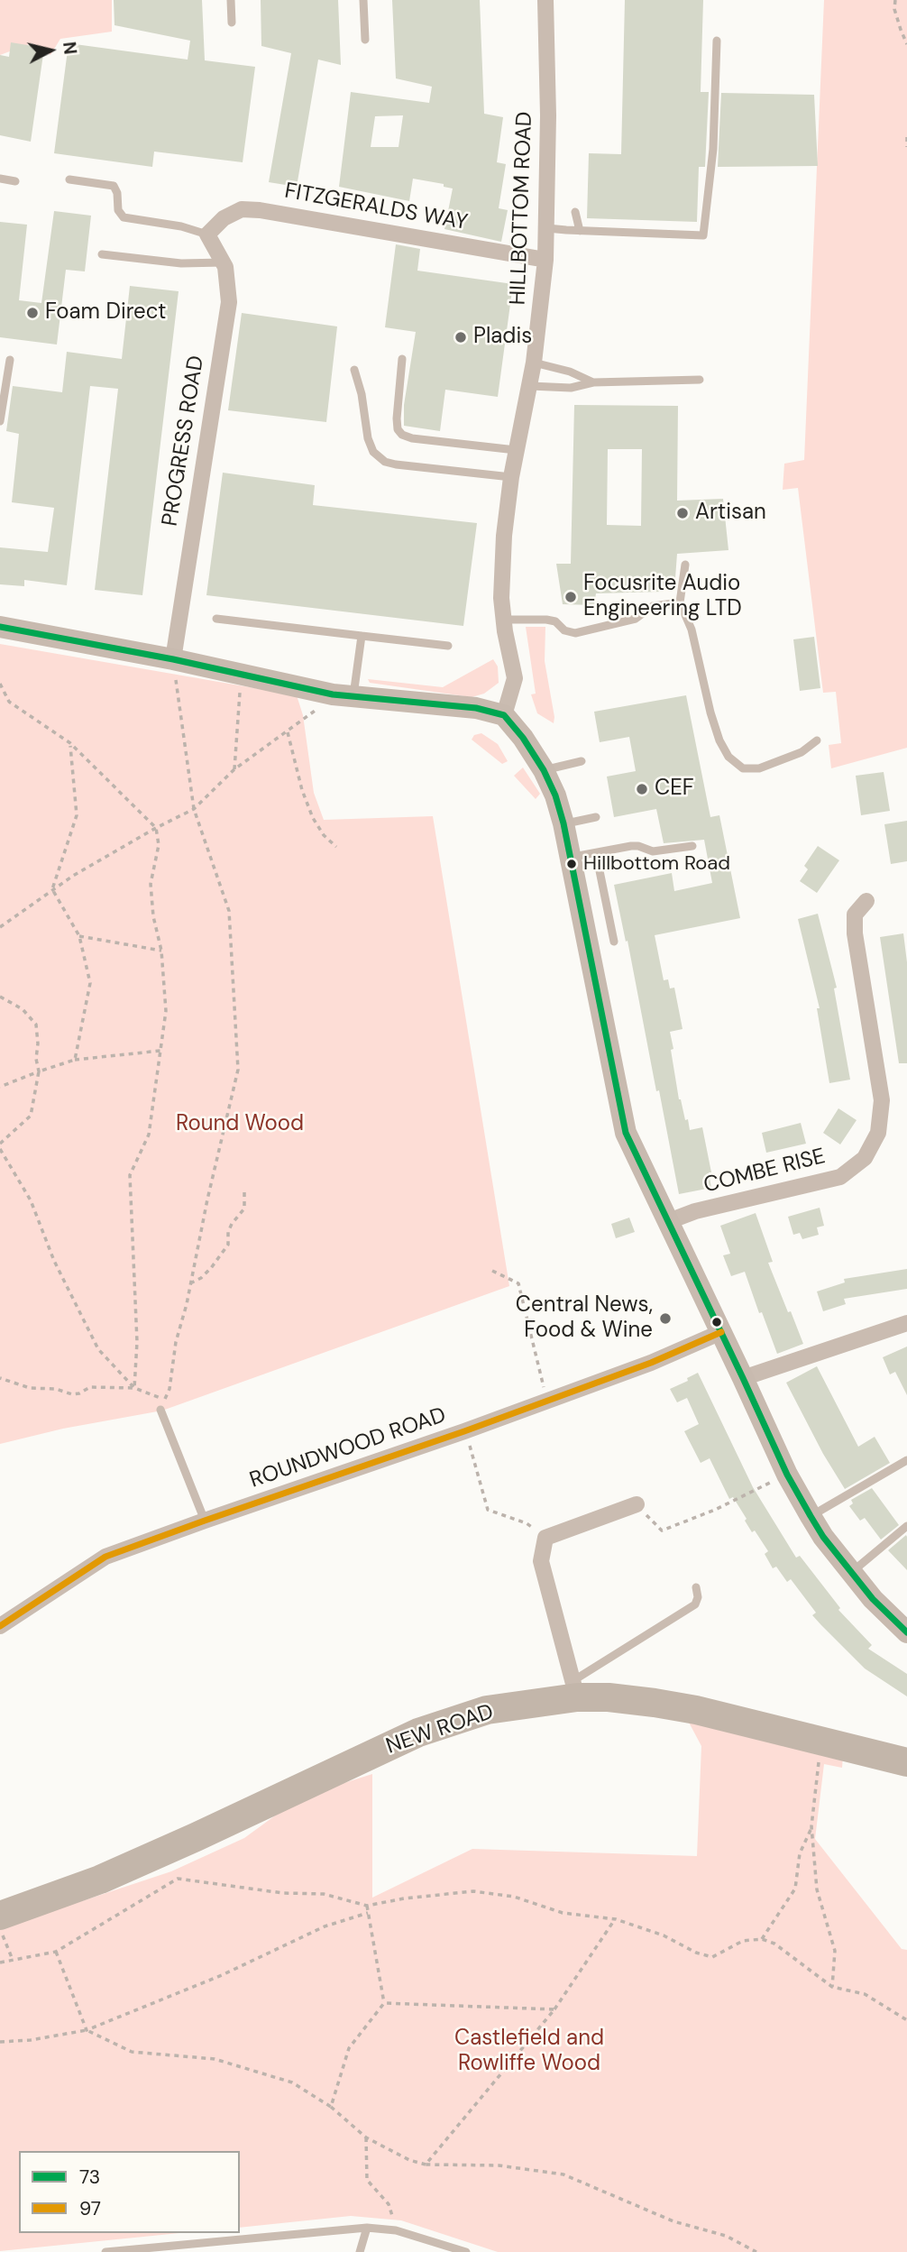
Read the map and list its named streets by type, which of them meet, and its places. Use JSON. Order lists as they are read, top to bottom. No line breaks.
{"streets":{"highway":["NEW ROAD"],"street":["FITZGERALDS WAY","HILLBOTTOM ROAD","PROGRESS ROAD","COMBE RISE","ROUNDWOOD ROAD"]},"crossings":[["FITZGERALDS WAY","HILLBOTTOM ROAD"],["FITZGERALDS WAY","PROGRESS ROAD"]],"parks":["Round Wood","Castlefield and Rowliffe Wood"],"places":["Foam Direct","Pladis","Artisan","Focusrite Audio Engineering LTD","CEF","Hillbottom Road","Central News, Food & Wine"],"lines":["transit line 73","transit line 97"],"legend":["73","97"],"north":"right"}
